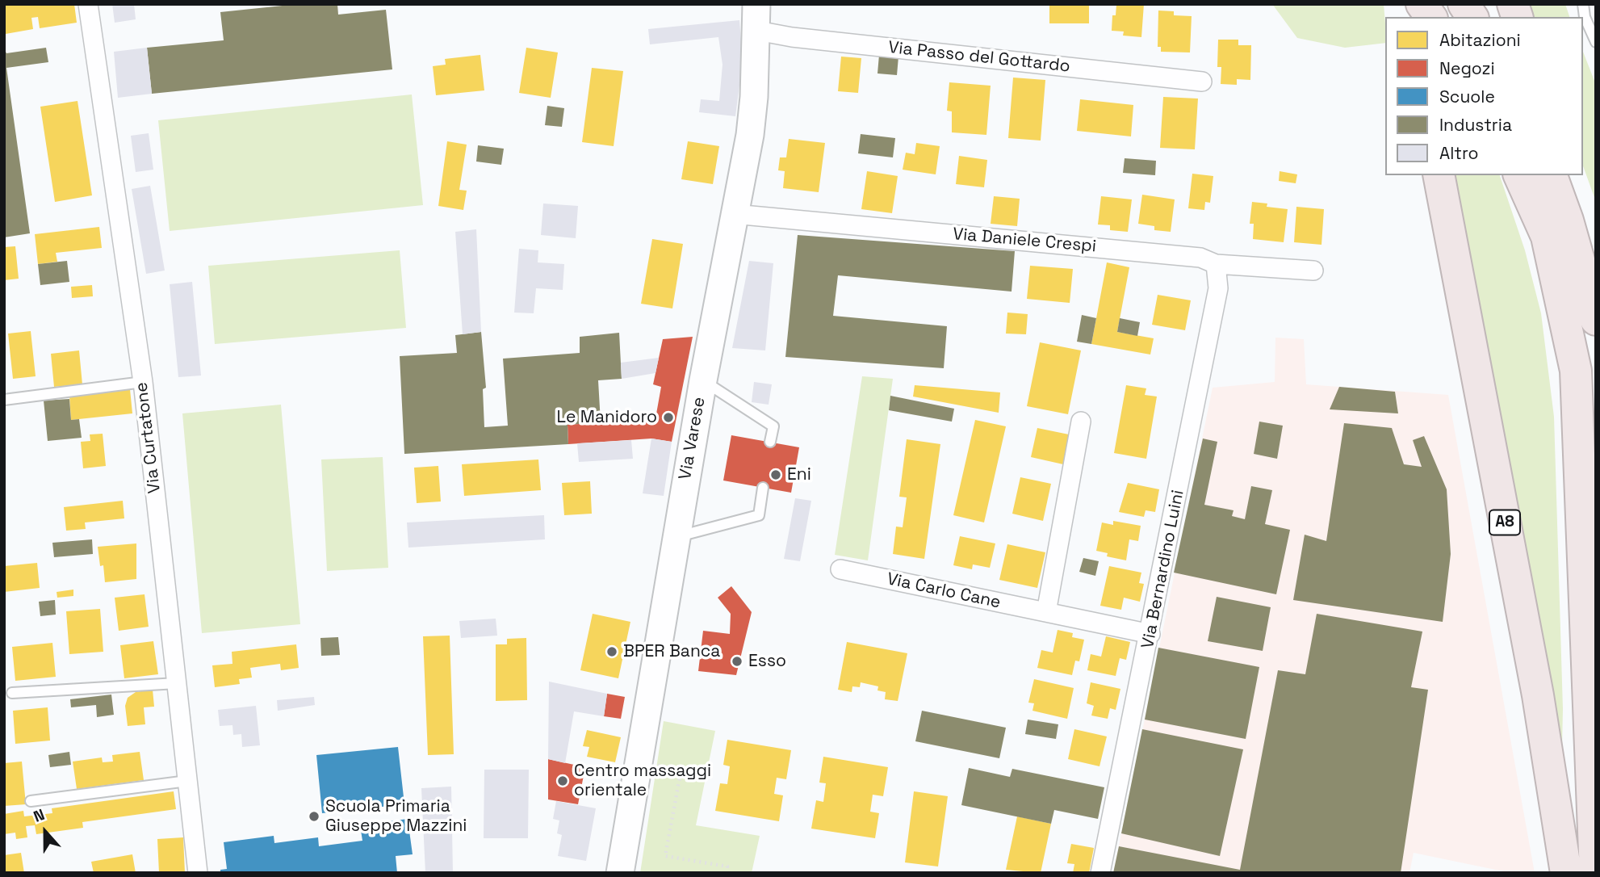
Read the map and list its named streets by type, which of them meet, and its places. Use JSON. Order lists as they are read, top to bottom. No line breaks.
{"streets":{"highway":["A8"],"main road":["Via Varese"],"street":["Via Passo del Gottardo","Via Daniele Crespi","Via Curtatone","Via Bernardino Luini","Via Carlo Cane"]},"crossings":[["Via Passo del Gottardo","Via Varese"],["Via Daniele Crespi","Via Varese"],["Via Daniele Crespi","Via Bernardino Luini"],["Via Bernardino Luini","Via Carlo Cane"]],"places":["Le Manidoro","Eni","BPER Banca","Esso","Centro massaggi orientale","Scuola Primaria Giuseppe Mazzini"],"legend":["Abitazioni","Negozi","Scuole","Industria","Altro"],"north":"top"}
